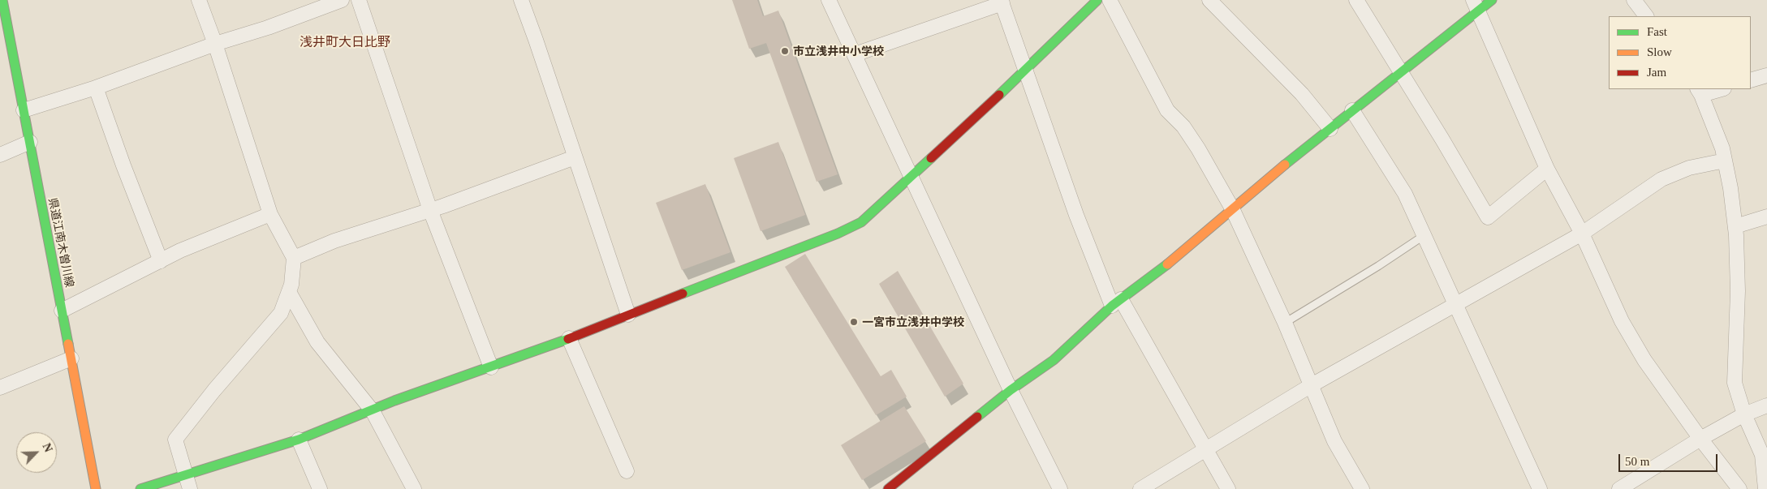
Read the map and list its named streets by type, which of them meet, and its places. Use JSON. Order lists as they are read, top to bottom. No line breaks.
{"streets":{"street":["県道江南木曽川線"]},"districts":["浅井町大日比野"],"places":["市立浅井中小学校","一宮市立浅井中学校"],"legend":["Fast","Slow","Jam"],"scale_bar":"50 m","north":"top right"}
